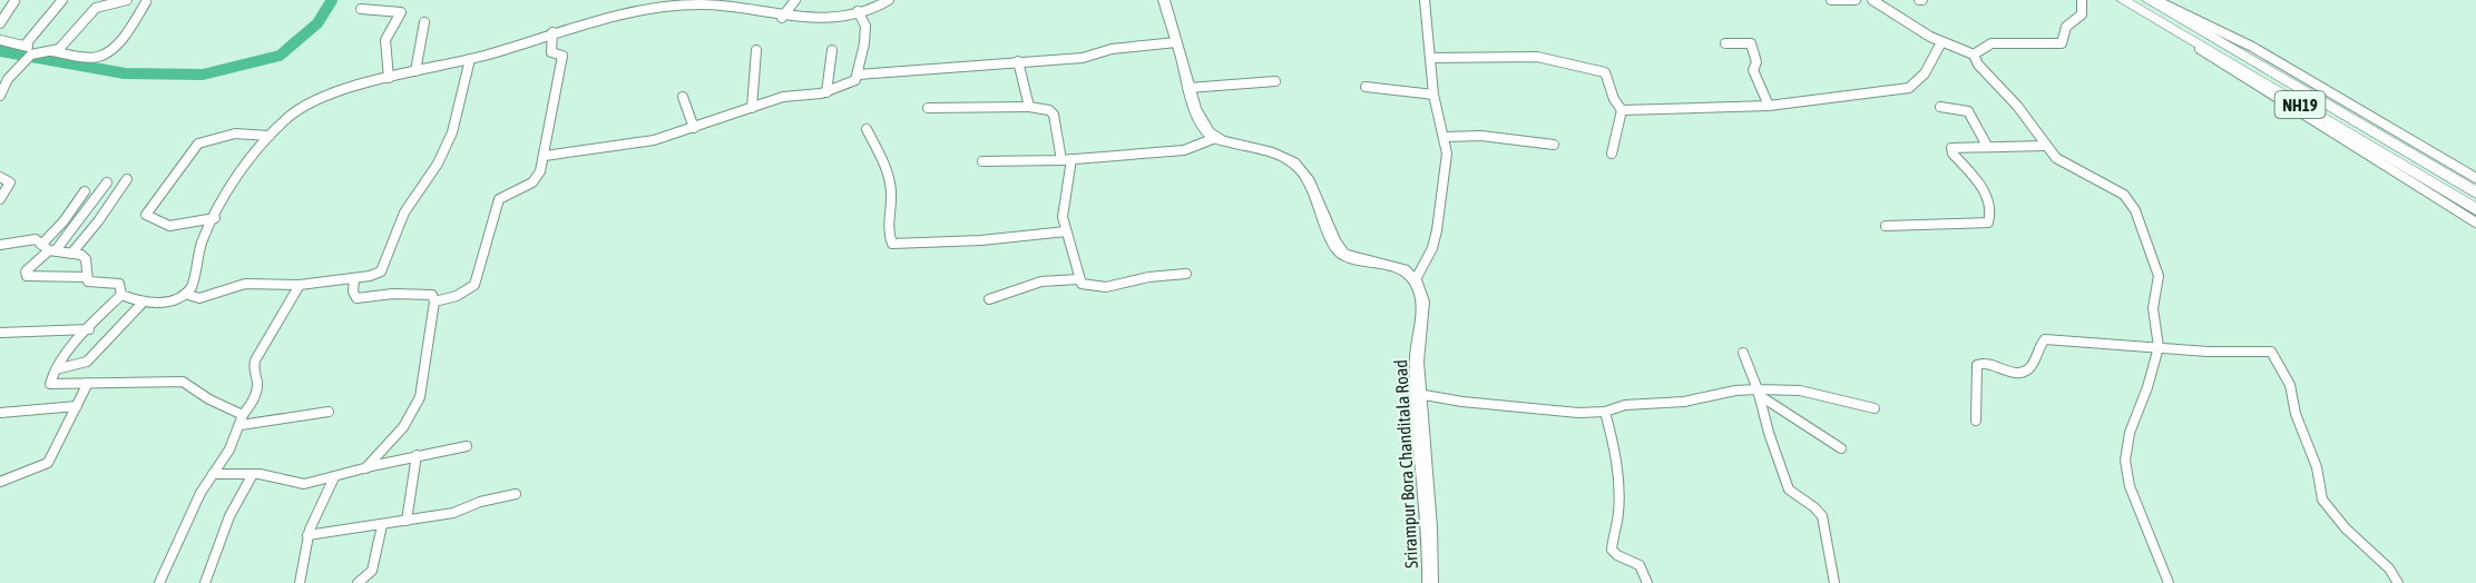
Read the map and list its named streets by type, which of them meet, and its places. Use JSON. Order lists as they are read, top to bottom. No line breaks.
{"streets":{"highway":["NH19"],"main road":["Srirampur Bora Chanditala Road"]}}
